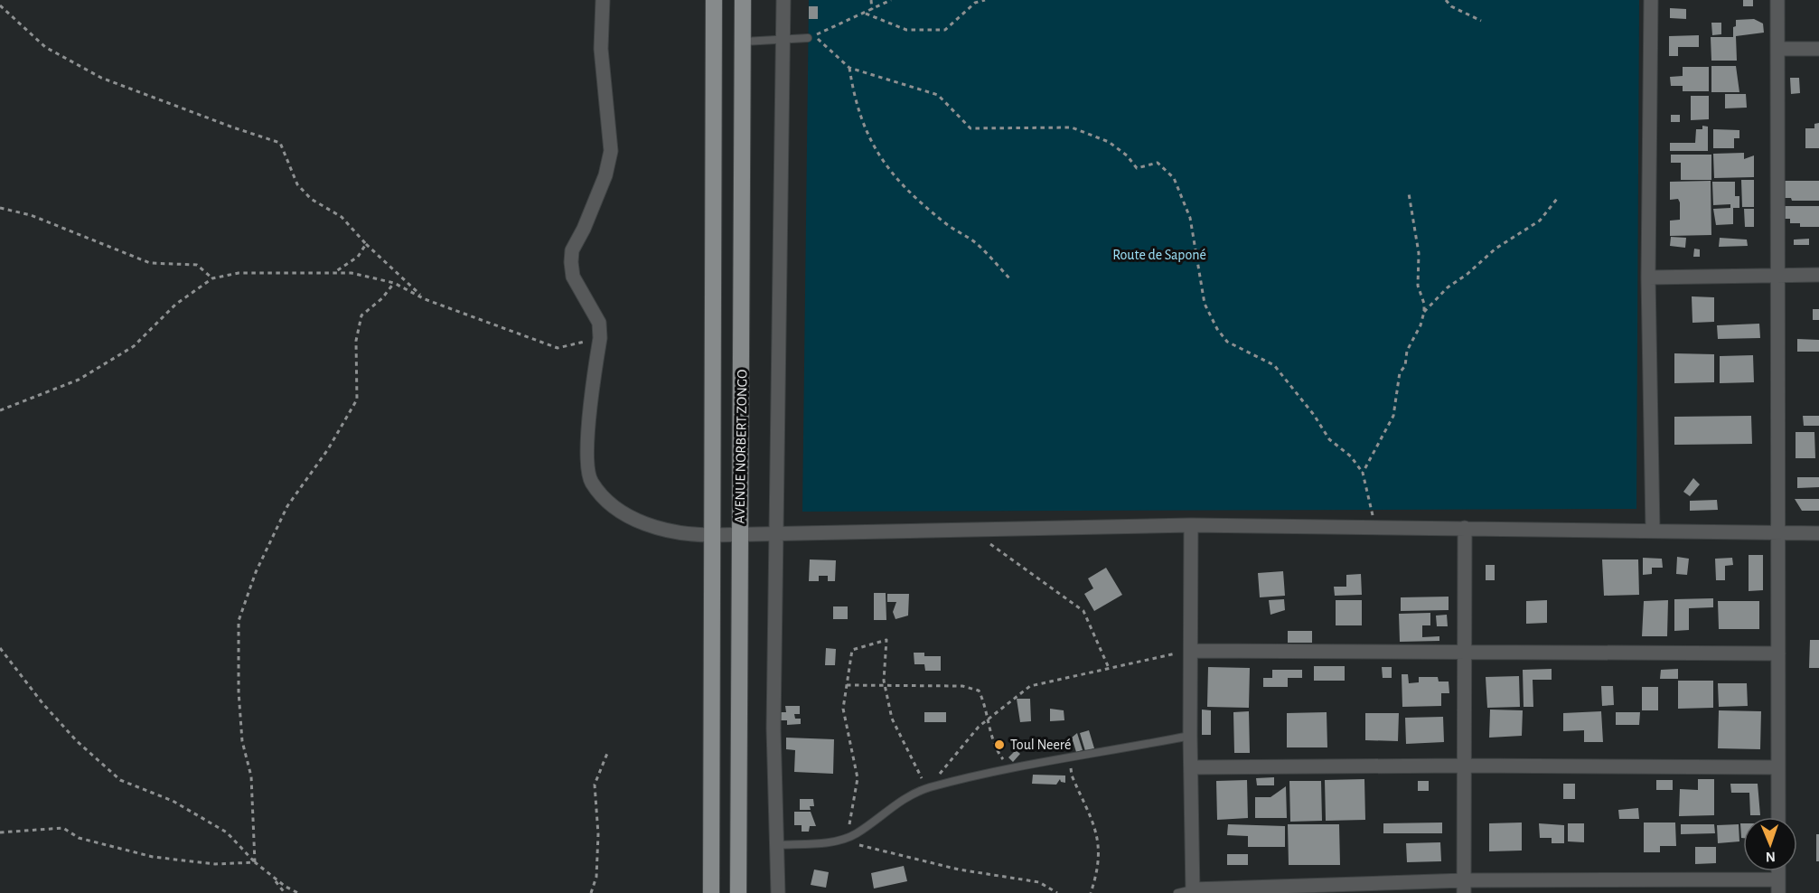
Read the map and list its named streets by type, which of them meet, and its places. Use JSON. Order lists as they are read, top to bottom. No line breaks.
{"streets":{"main road":["AVENUE NORBERT ZONGO"]},"parks":["Route de Saponé"],"places":["Toul Neeré"],"north":"bottom"}
